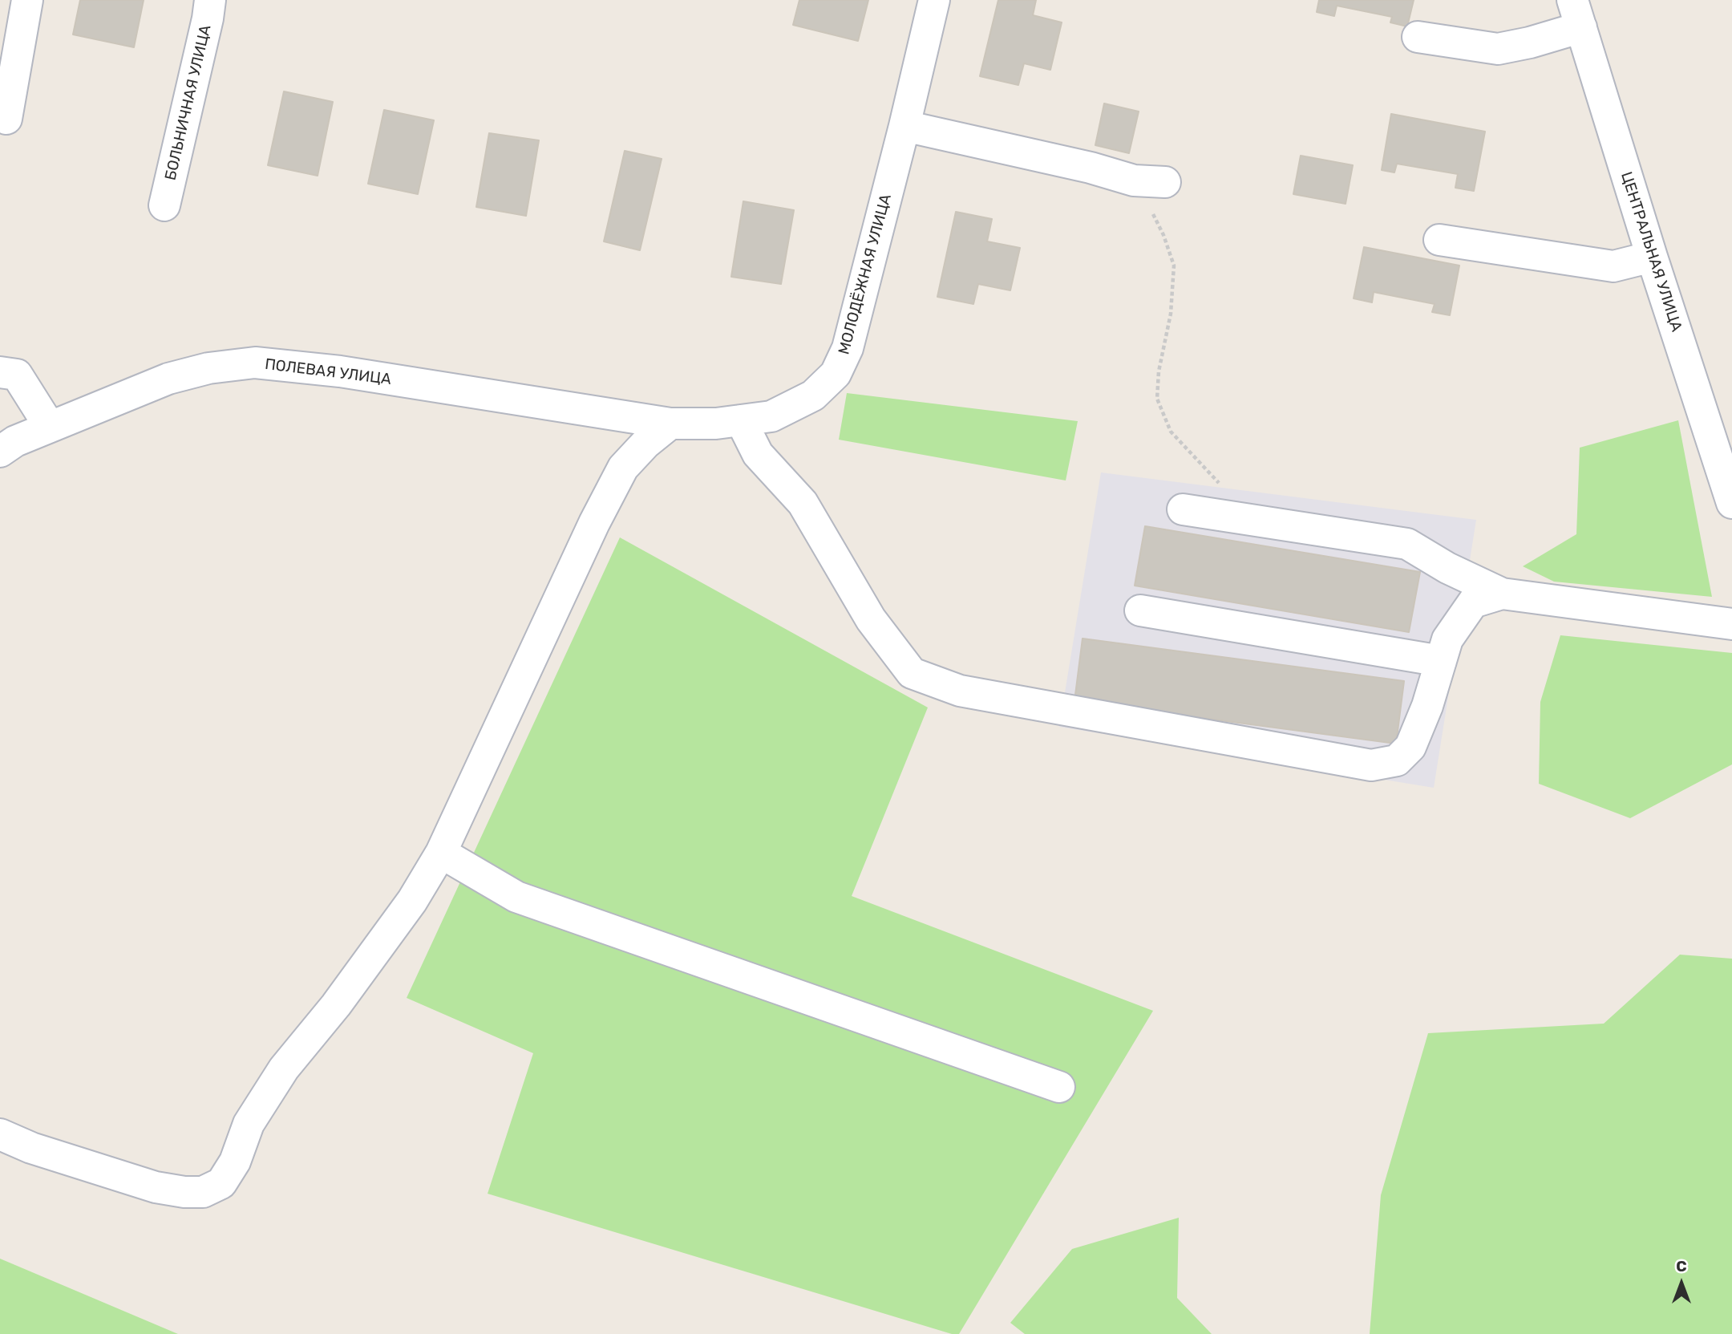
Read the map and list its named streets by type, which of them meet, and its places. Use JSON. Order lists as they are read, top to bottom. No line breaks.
{"streets":{"street":["БОЛЬНИЧНАЯ УЛИЦА","ЦЕНТРАЛЬНАЯ УЛИЦА","МОЛОДЁЖНАЯ УЛИЦА","ПОЛЕВАЯ УЛИЦА"]},"crossings":[["МОЛОДЁЖНАЯ УЛИЦА","ПОЛЕВАЯ УЛИЦА"]],"north":"top"}
